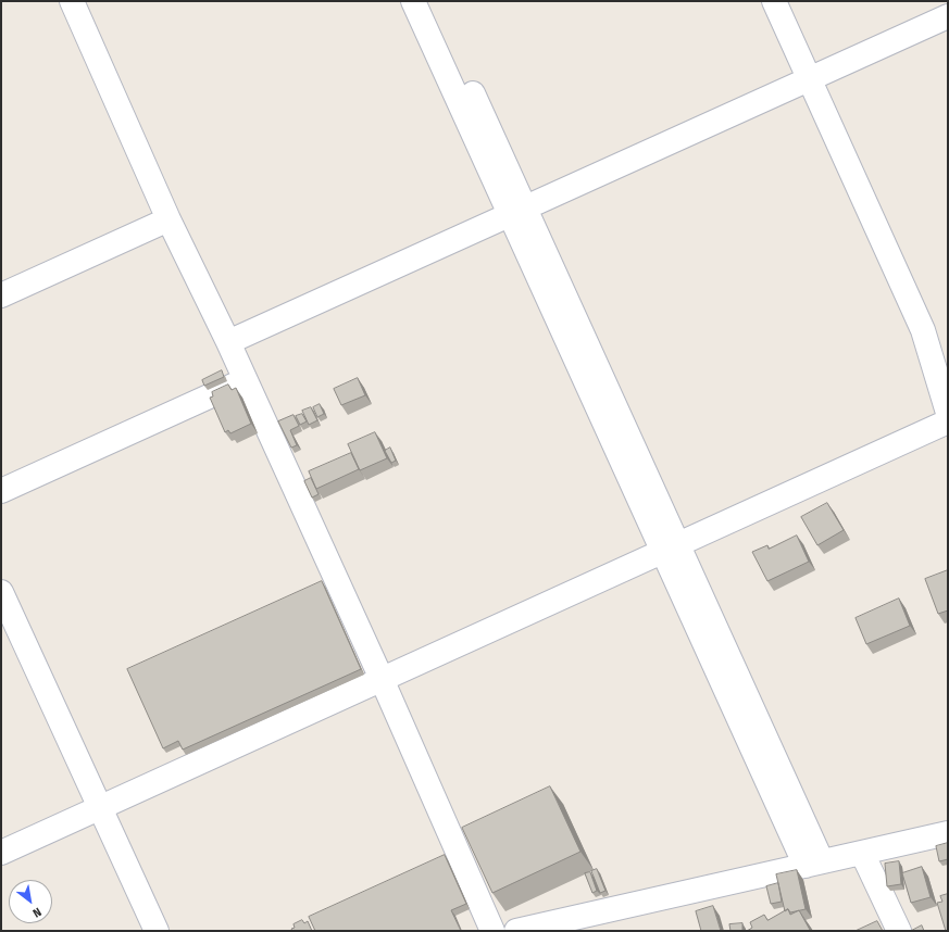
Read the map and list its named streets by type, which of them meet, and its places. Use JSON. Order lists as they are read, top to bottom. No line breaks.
{"north":"bottom right"}
